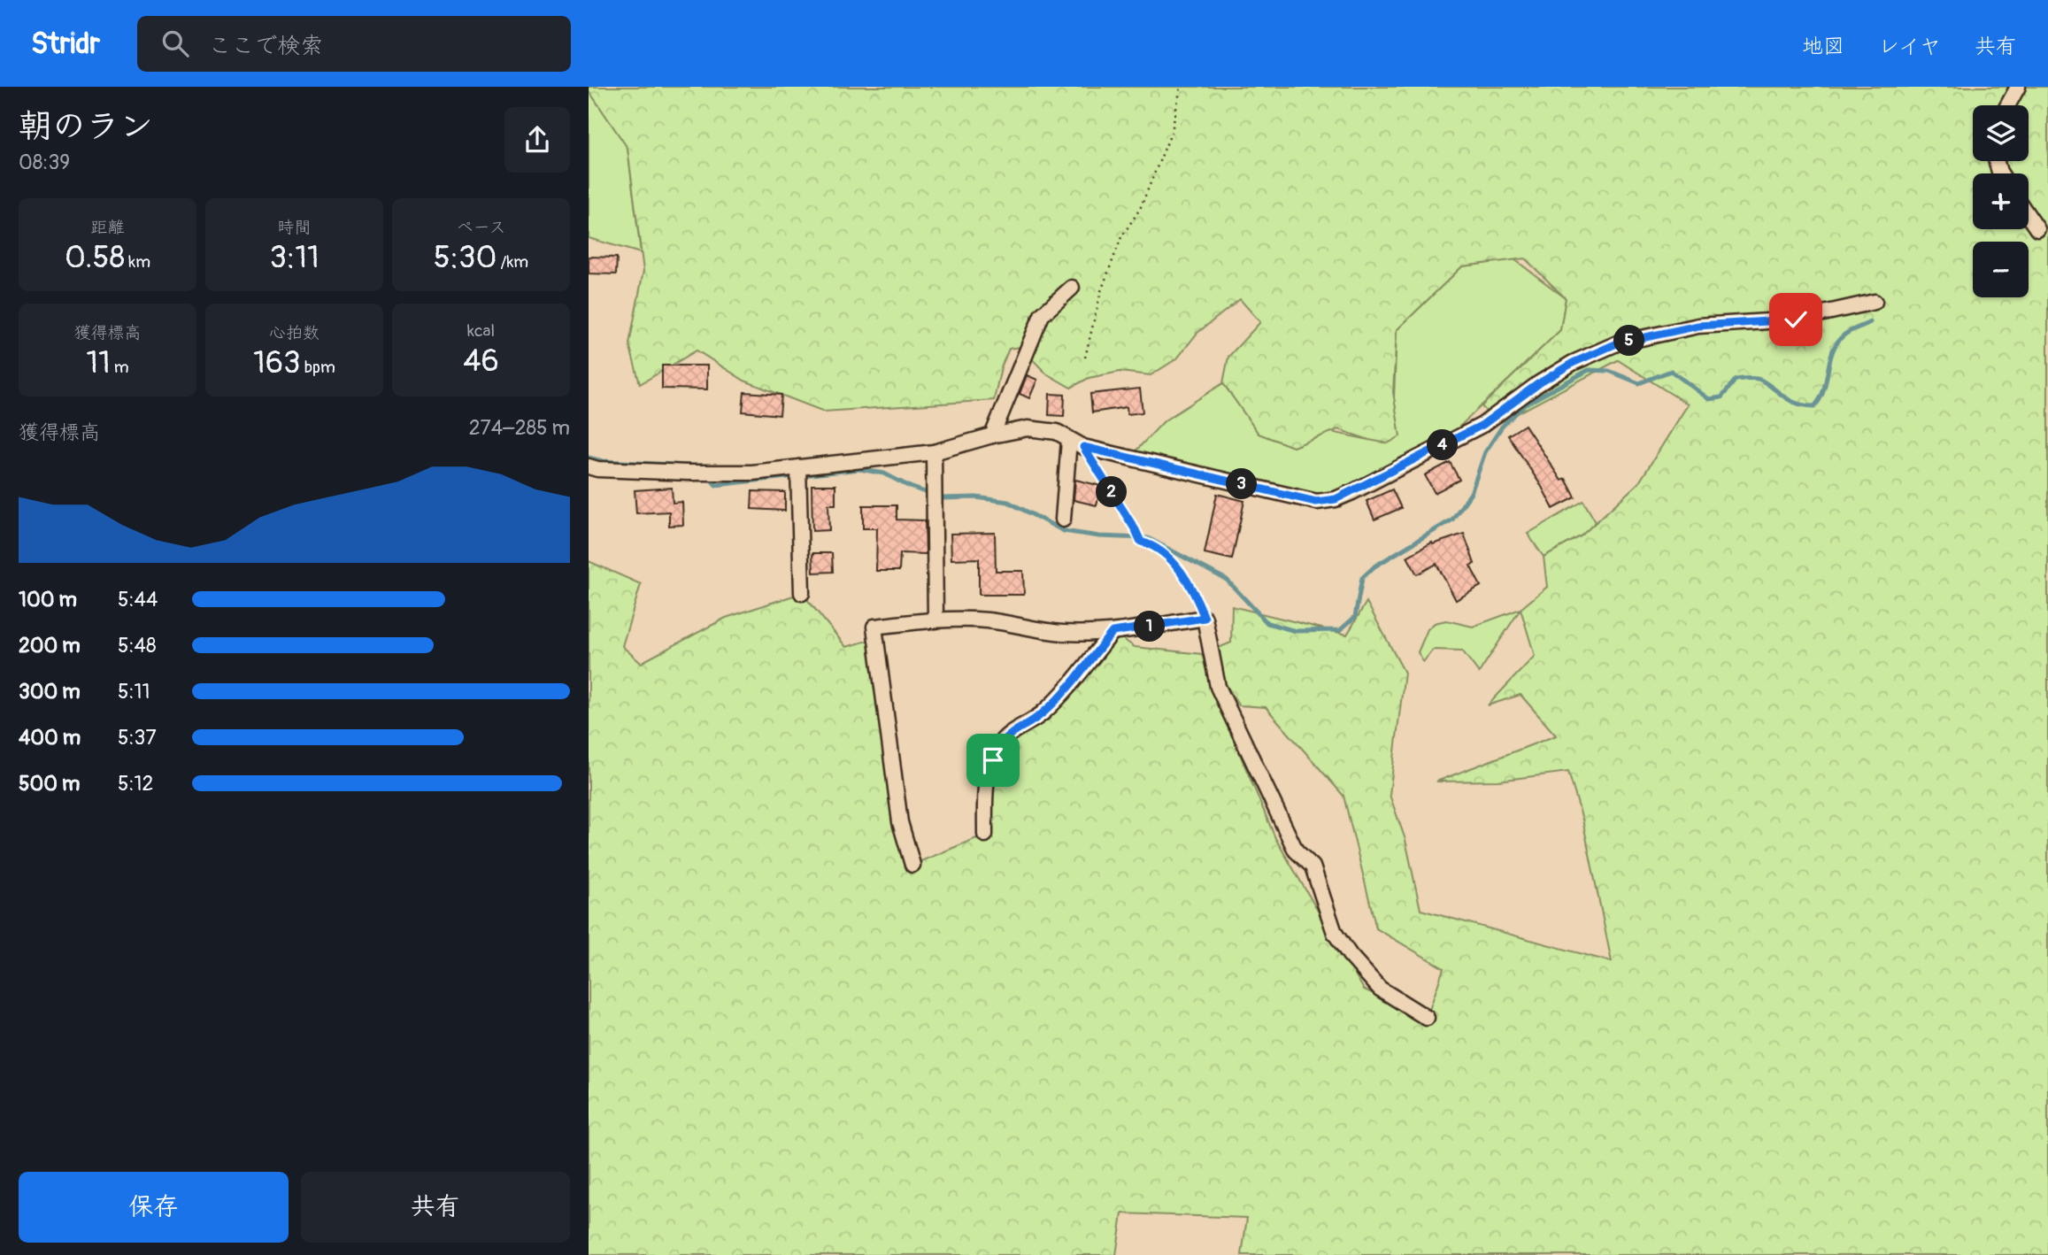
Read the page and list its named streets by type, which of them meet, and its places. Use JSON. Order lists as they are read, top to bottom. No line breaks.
{"page":{"header":"Stridr","search":"ここで検索","nav":["地図","レイヤ","共有"],"heading":["朝のラン","08:39"],"map_buttons":["+","−"],"stats":[["距離","0.58 km"],["時間","3:11"],["ペース","5:30 /km"],["獲得標高","11 m"],["心拍数","163 bpm"],["kcal","46"]],"pins":["5","4","3","2","1"],"chart":["獲得標高","274–285 m"],"list":[{"name":"100 m","note":"5:44"},{"name":"200 m","note":"5:48"},{"name":"300 m","note":"5:11"},{"name":"400 m","note":"5:37"},{"name":"500 m","note":"5:12"}],"buttons":["保存","共有"]}}
